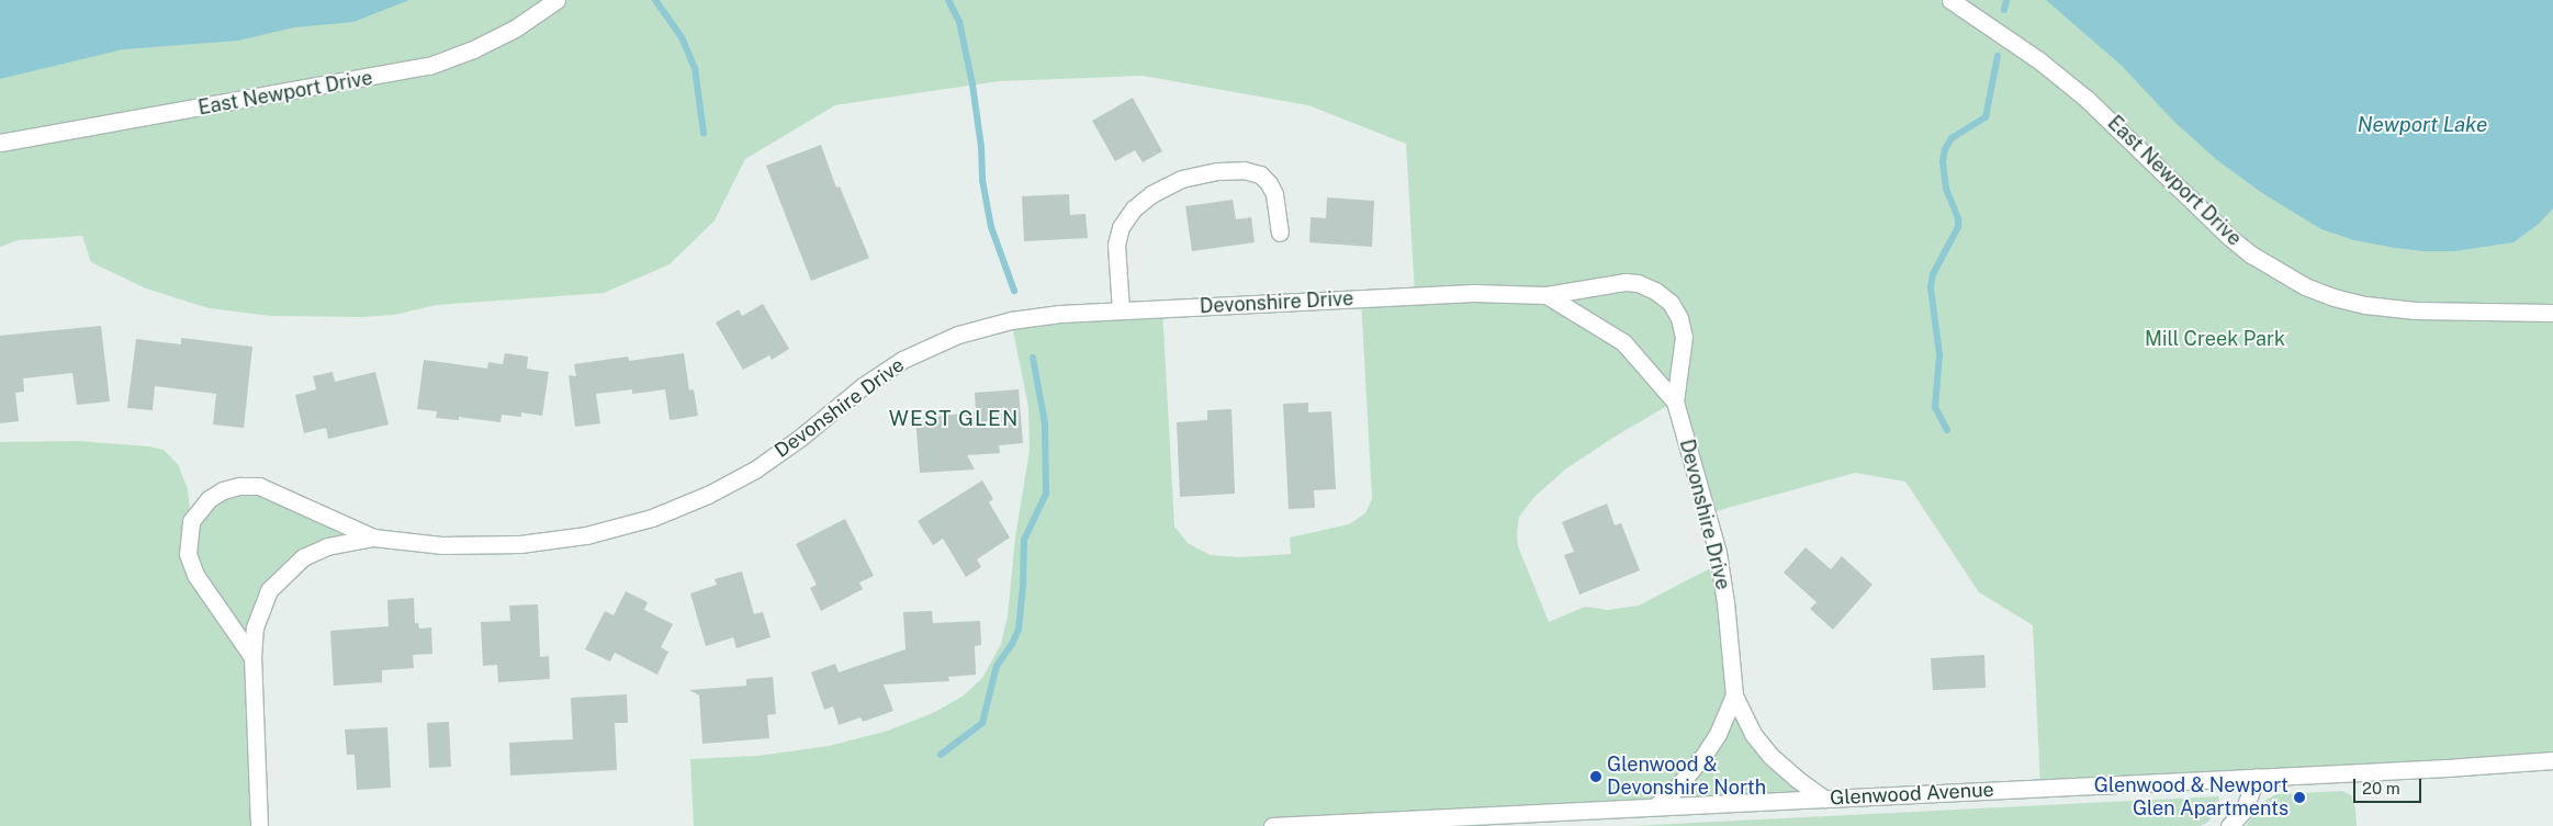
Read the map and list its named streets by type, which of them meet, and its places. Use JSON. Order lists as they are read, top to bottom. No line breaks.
{"streets":{"street":["East Newport Drive","Devonshire Drive","Glenwood Avenue"]},"crossings":[["Devonshire Drive","Glenwood Avenue"]],"districts":["WEST GLEN"],"water":["Newport Lake"],"parks":["Mill Creek Park"],"places":["Glenwood & Devonshire North","Glenwood & Newport Glen Apartments"],"scale_bar":"20 m"}
